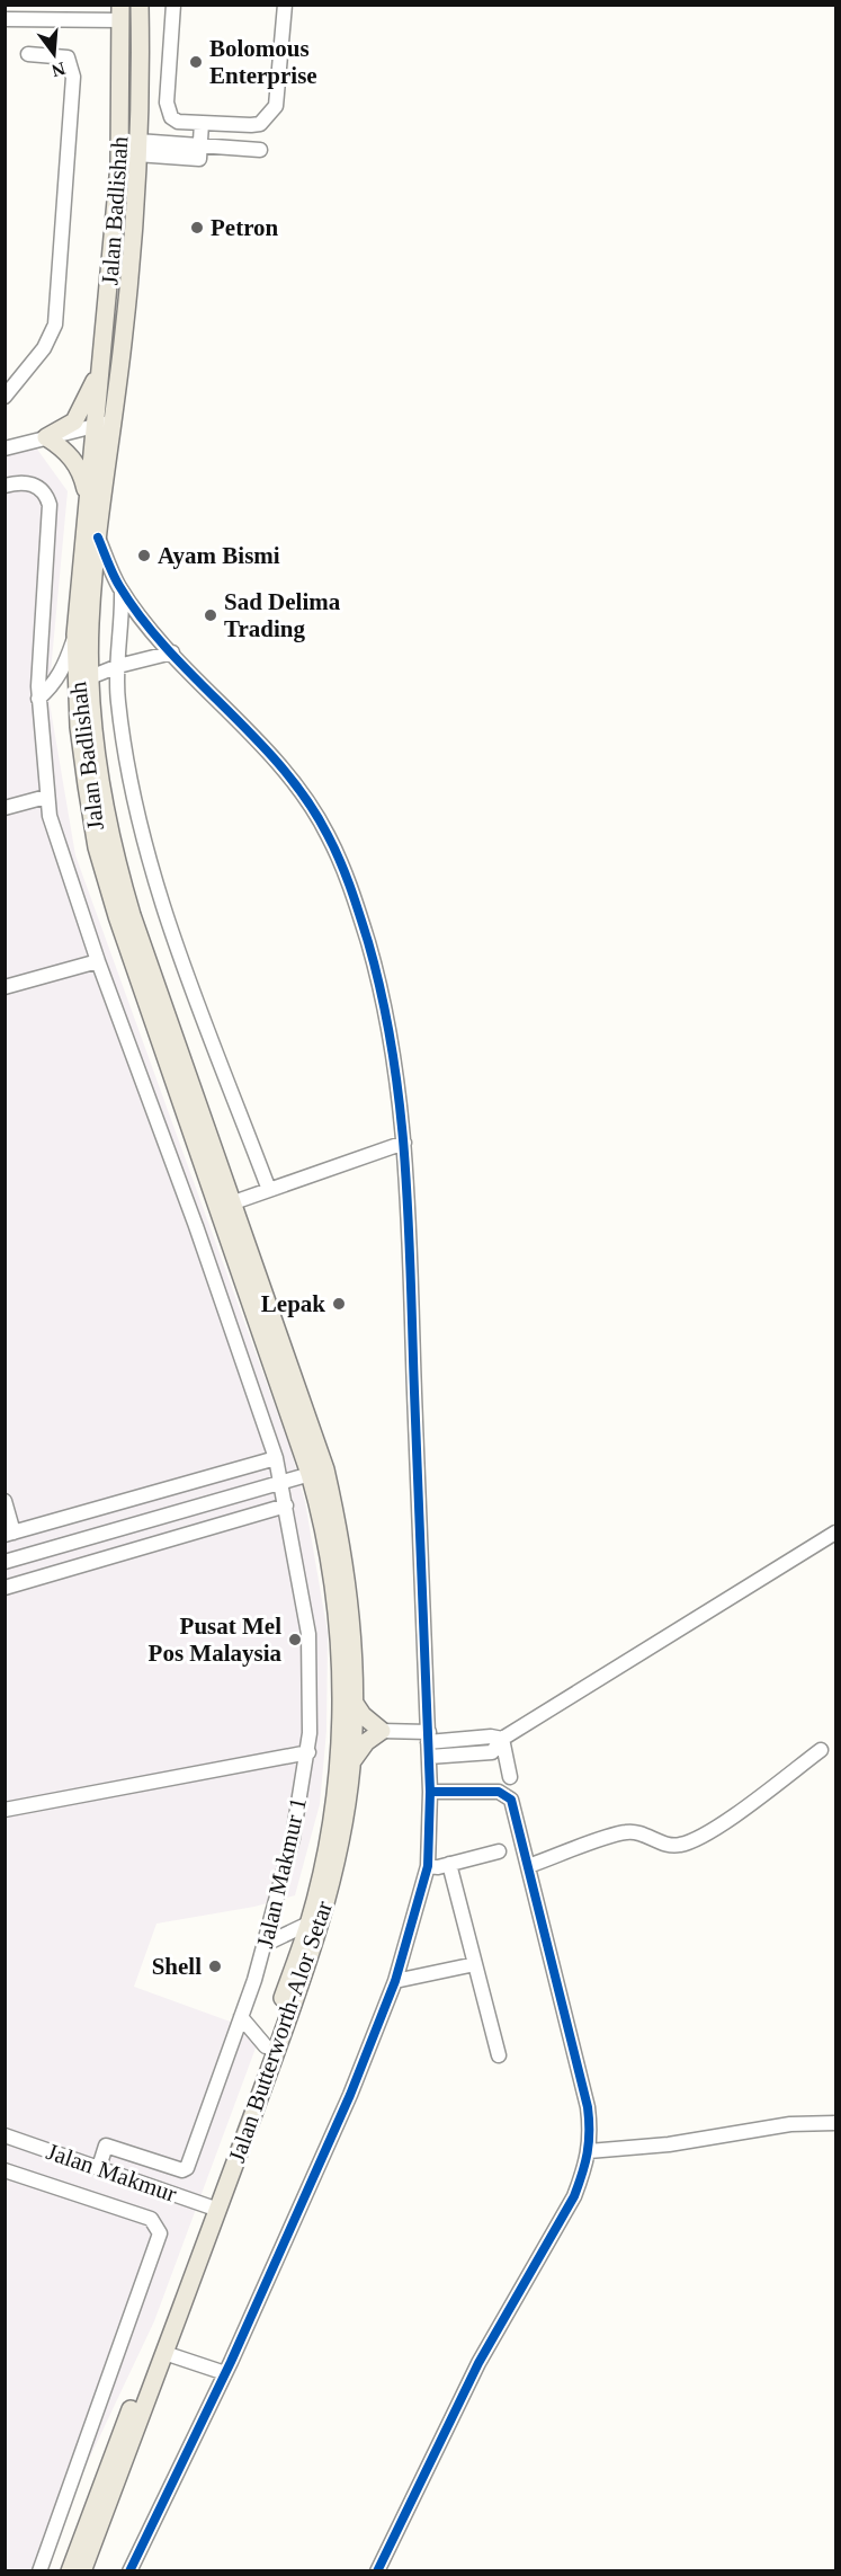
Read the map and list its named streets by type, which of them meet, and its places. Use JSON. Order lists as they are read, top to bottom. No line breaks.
{"streets":{"main road":["Jalan Badlishah","Jalan Butterworth-Alor Setar"],"street":["Jalan Makmur 1","Jalan Makmur"]},"crossings":[["Jalan Badlishah","Jalan Butterworth-Alor Setar"],["Jalan Butterworth-Alor Setar","Jalan Makmur"]],"places":["Bolomous Enterprise","Petron","Ayam Bismi","Sad Delima Trading","Lepak","Pusat Mel Pos Malaysia","Shell"],"north":"bottom"}
